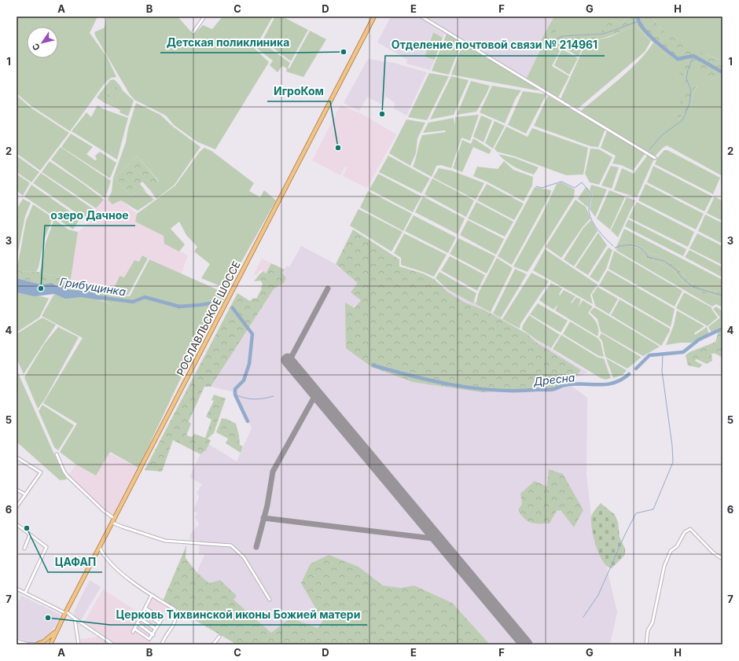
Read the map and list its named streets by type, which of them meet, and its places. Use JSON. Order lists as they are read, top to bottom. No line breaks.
{"streets":{"main road":["РОСЛАВЛЬСКОЕ ШОССЕ"]},"water":["Грибущинка","Дресна"],"places":["Детская поликлиника","Отделение почтовой связи № 214961","ИгроКом","озеро Дачное","ЦАФАП","Церковь Тихвинской иконы Божией матери"],"north":"bottom left","grid":{"columns":["A","B","C","D","E","F","G","H"],"rows":["1","2","3","4","5","6","7"]}}
